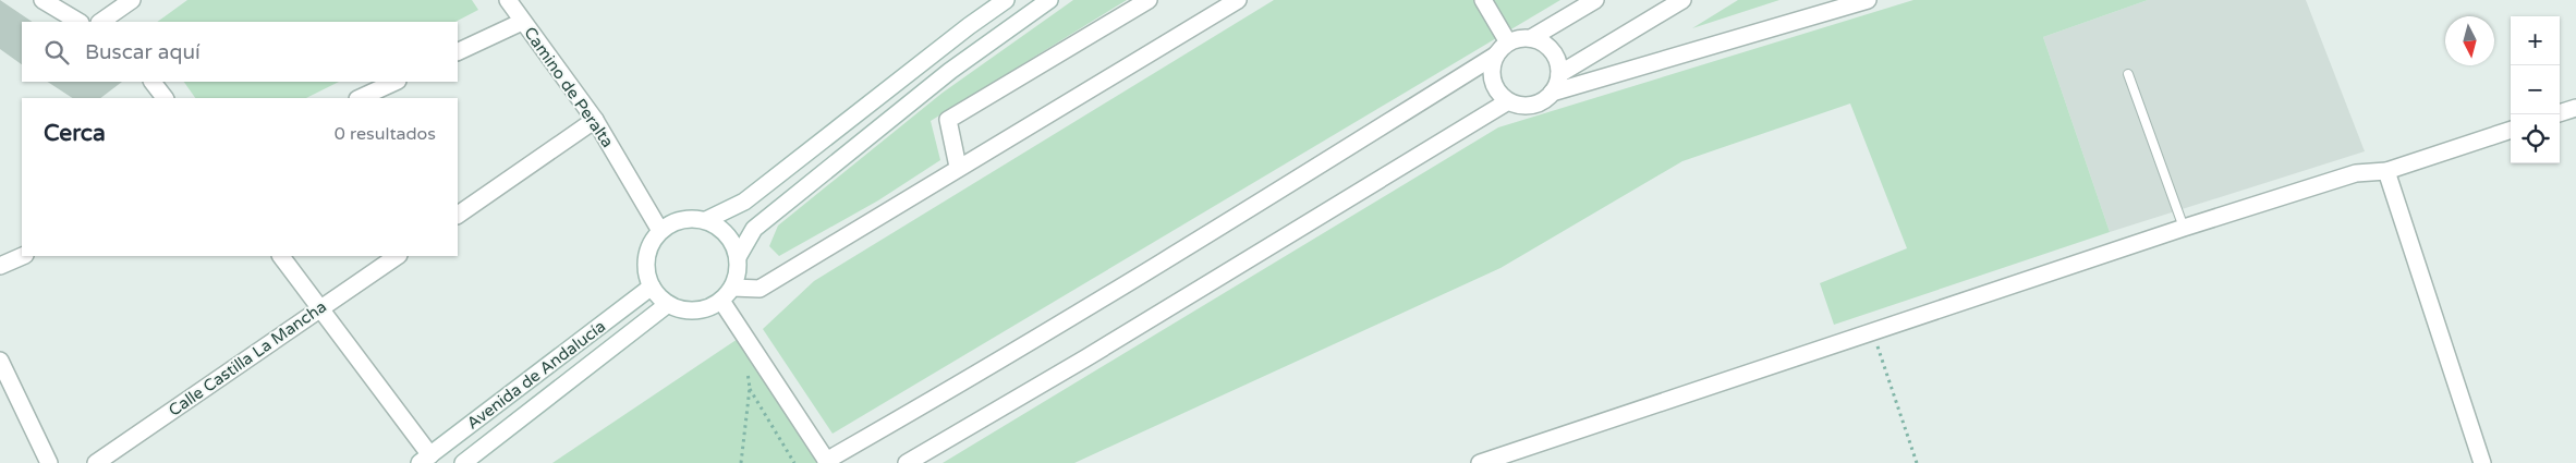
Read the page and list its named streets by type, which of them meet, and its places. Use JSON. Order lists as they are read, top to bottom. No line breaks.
{"streets":{"street":["Camino de Peralta","Calle Castilla La Mancha","Avenida de Andalucía"]},"crossings":[["Camino de Peralta","Avenida de Andalucía"]],"north":"bottom","page":{"map_buttons":["+","−"],"search":"Buscar aquí","heading":["Cerca","0 resultados"]}}
